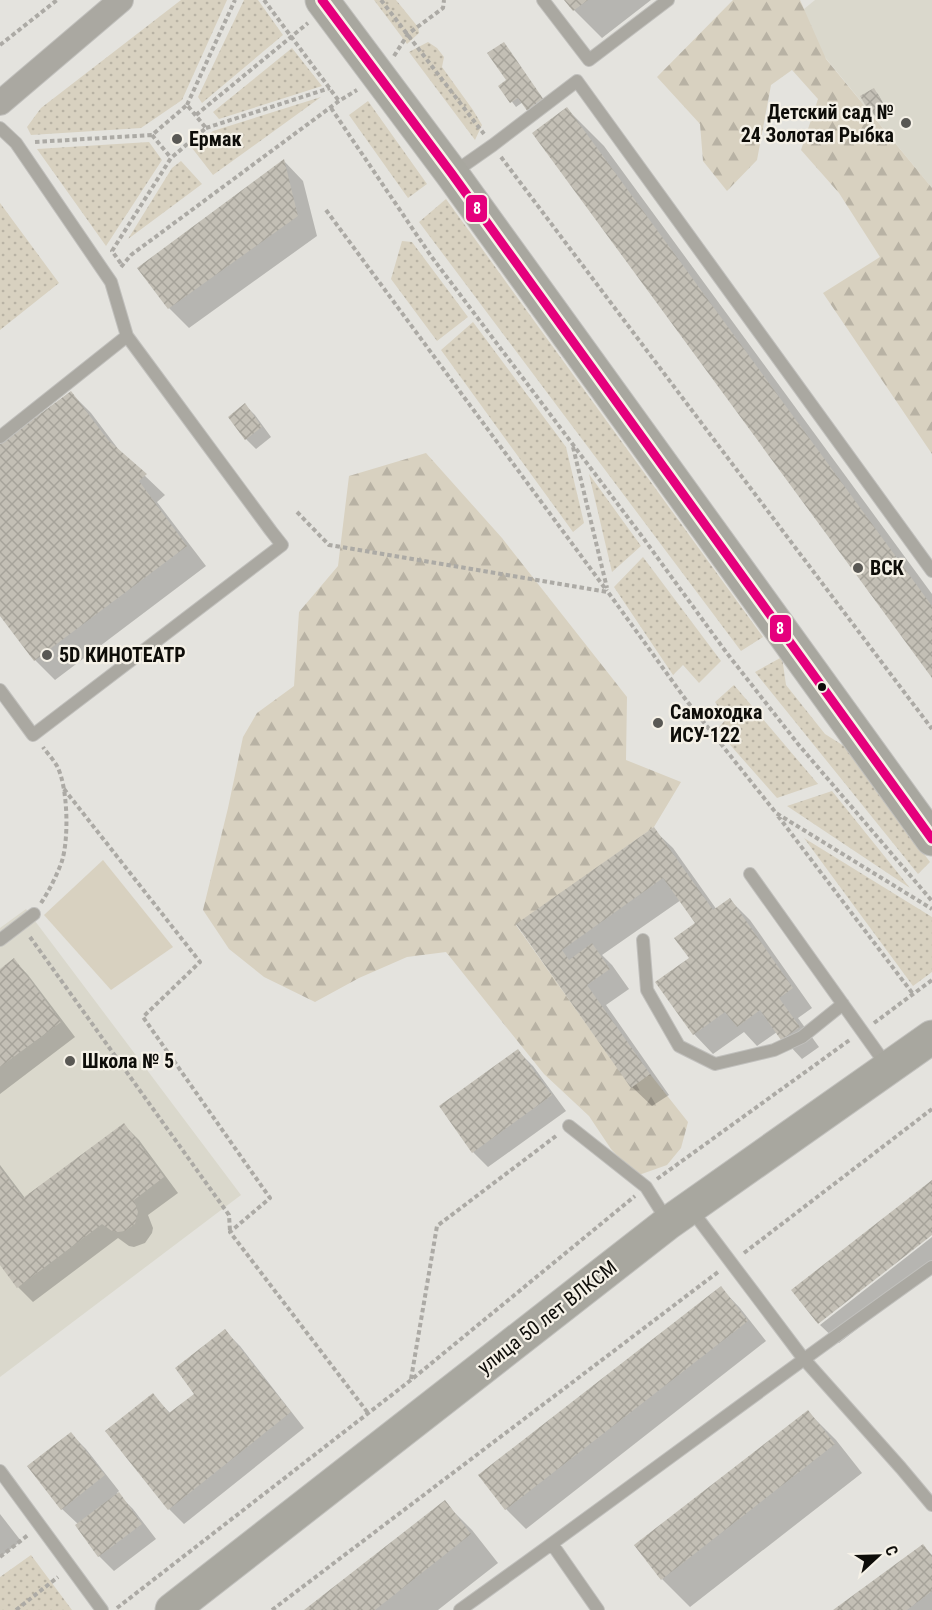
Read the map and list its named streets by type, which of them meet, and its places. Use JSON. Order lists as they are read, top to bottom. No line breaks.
{"streets":{"street":["улица 50 лет ВЛКСМ"]},"places":["Детский сад № 24 Золотая Рыбка","Ермак","ВСК","5D КИНОТЕАТР","Самоходка ИСУ-122","Школа № 5"],"lines":["transit line 8"],"north":"right"}
